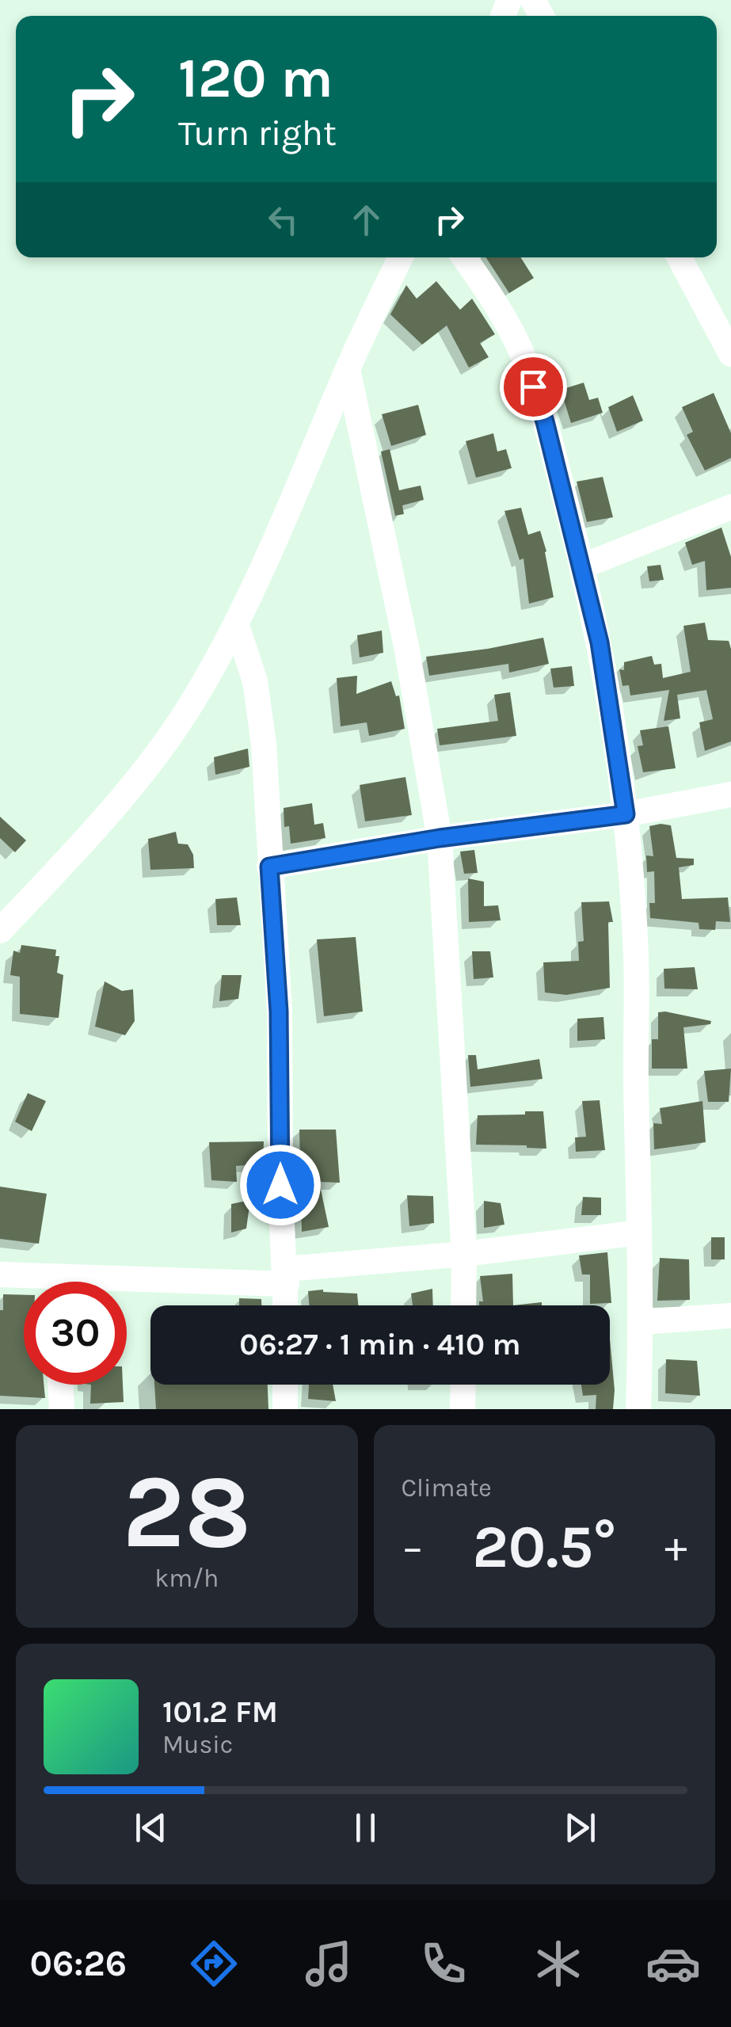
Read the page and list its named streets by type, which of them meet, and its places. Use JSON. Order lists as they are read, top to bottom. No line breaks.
{"page":{"turn":["120 m","Turn right"],"limit":"30","trip":"06:27 · 1 min · 410 m","tile":[["28","km/h"],"Climate"],"heat":["−","20.5°","+"],"song":["101.2 FM","Music"],"tabs":"06:26"}}
